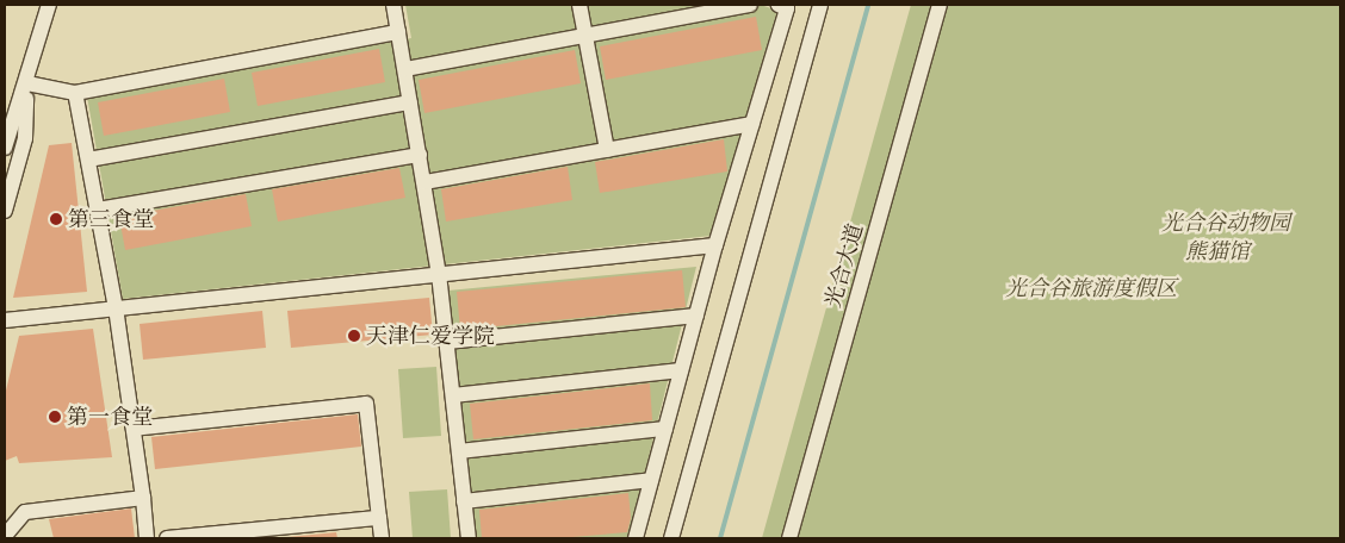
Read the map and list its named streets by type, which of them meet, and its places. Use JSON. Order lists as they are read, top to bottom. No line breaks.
{"streets":{"street":["光合大道"]},"parks":["光合谷动物园","熊猫馆","光合谷旅游度假区"],"places":["第三食堂","天津仁爱学院","第一食堂"]}
